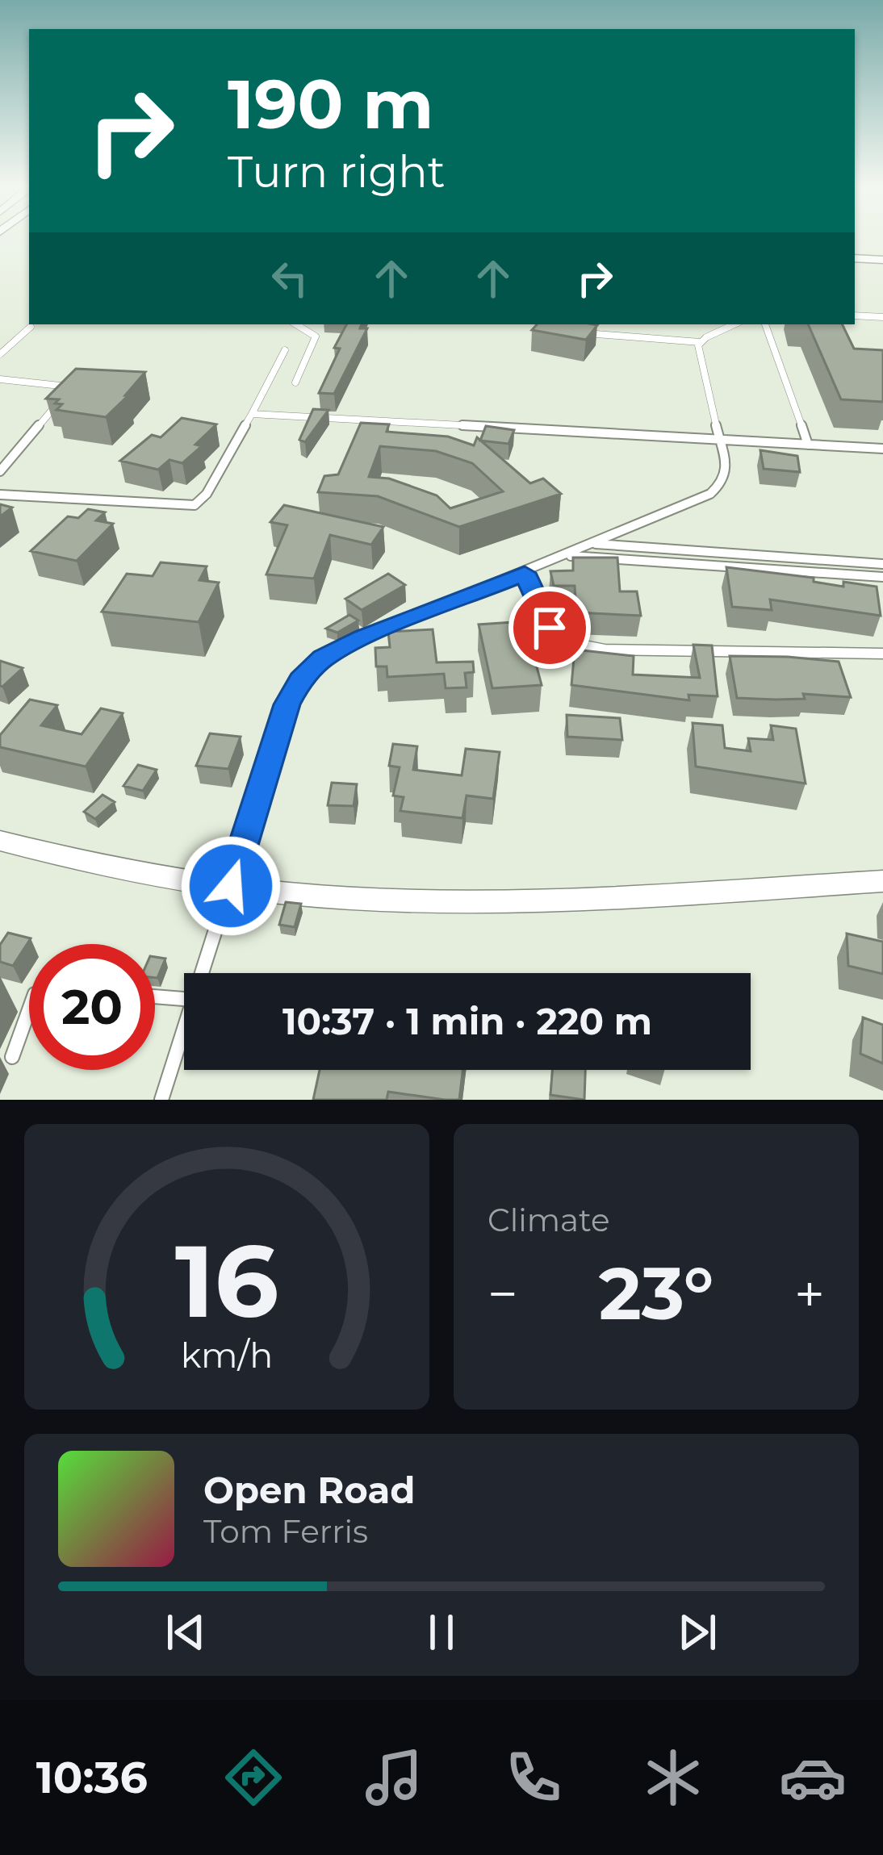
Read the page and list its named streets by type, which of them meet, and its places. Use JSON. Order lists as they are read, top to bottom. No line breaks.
{"page":{"turn":["190 m","Turn right"],"limit":"20","trip":"10:37 · 1 min · 220 m","tile":"Climate","heat":["−","23°","+"],"song":["Open Road","Tom Ferris"],"tabs":"10:36","gauge":["16","km/h"]}}
